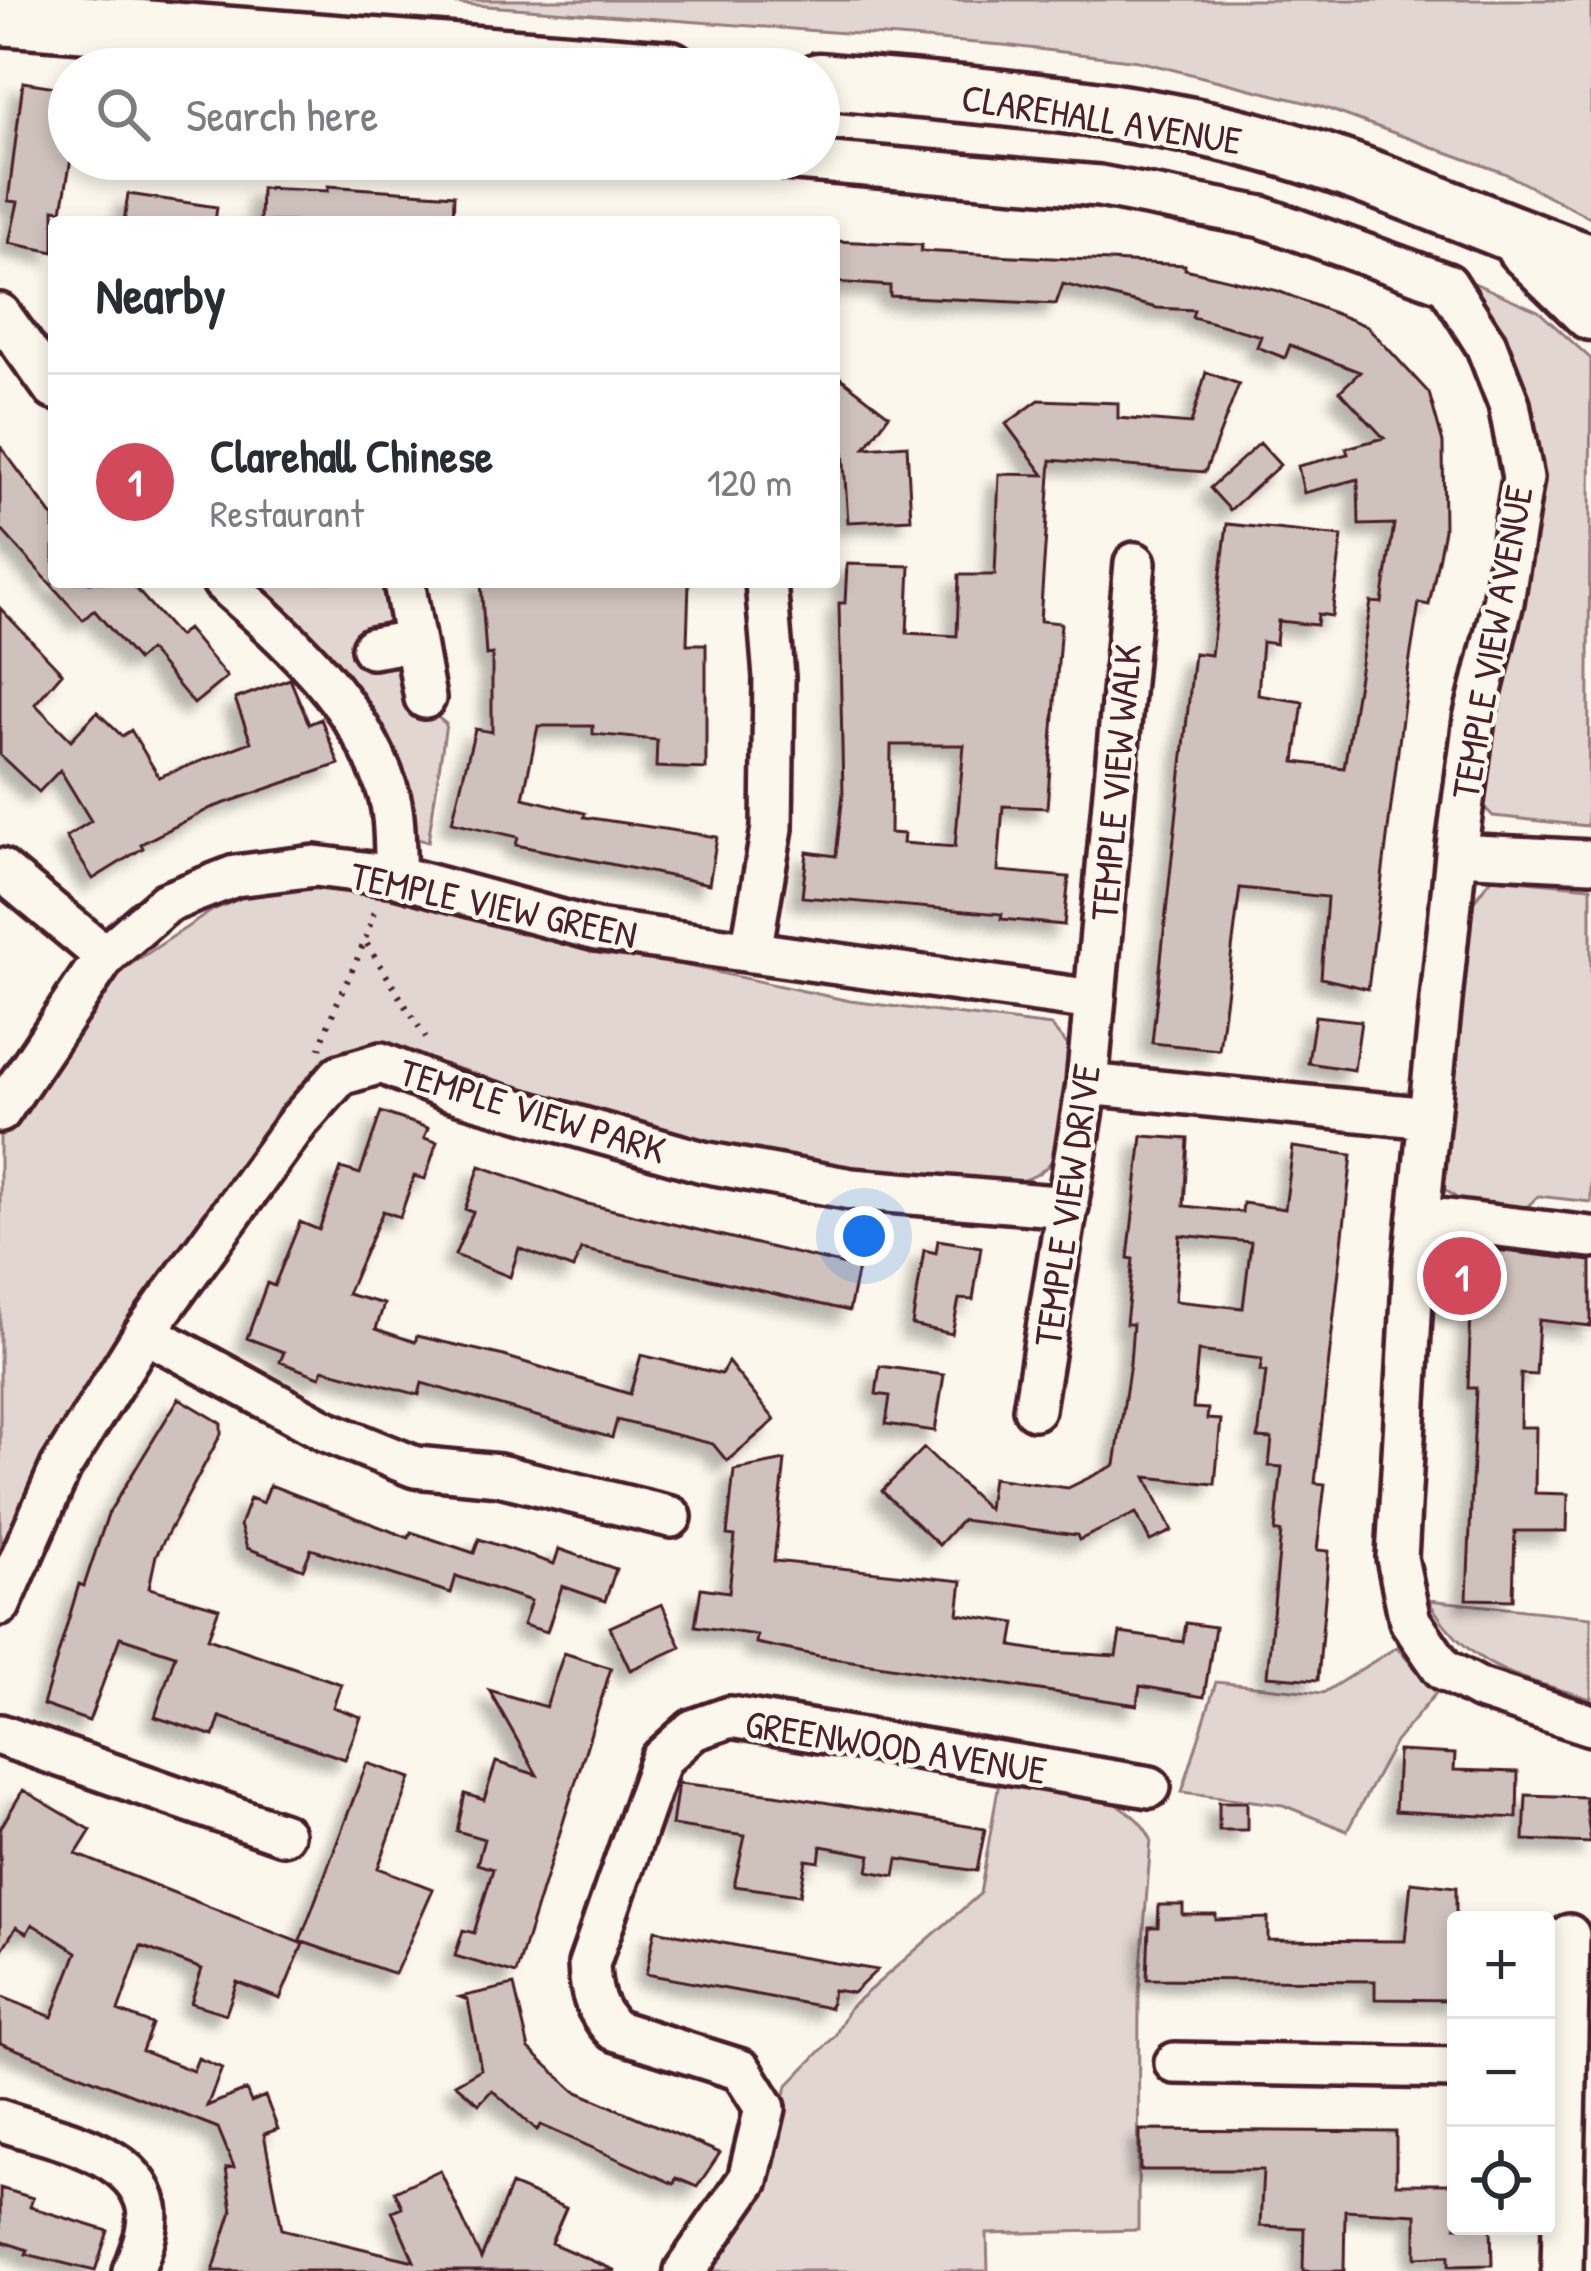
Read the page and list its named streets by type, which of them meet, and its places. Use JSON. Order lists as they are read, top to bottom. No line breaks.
{"streets":{"main road":["CLAREHALL AVENUE"],"street":["TEMPLE VIEW AVENUE","TEMPLE VIEW WALK","TEMPLE VIEW GREEN","TEMPLE VIEW PARK","TEMPLE VIEW DRIVE","GREENWOOD AVENUE"]},"crossings":[["TEMPLE VIEW WALK","TEMPLE VIEW GREEN"],["TEMPLE VIEW WALK","TEMPLE VIEW DRIVE"],["TEMPLE VIEW GREEN","TEMPLE VIEW DRIVE"],["TEMPLE VIEW PARK","TEMPLE VIEW DRIVE"]],"page":{"search":"Search here","heading":"Nearby","list":[{"mark":"1","name":"Clarehall Chinese","note":"Restaurant","value":"120 m"}],"pins":"1","map_buttons":["+","−"]}}
